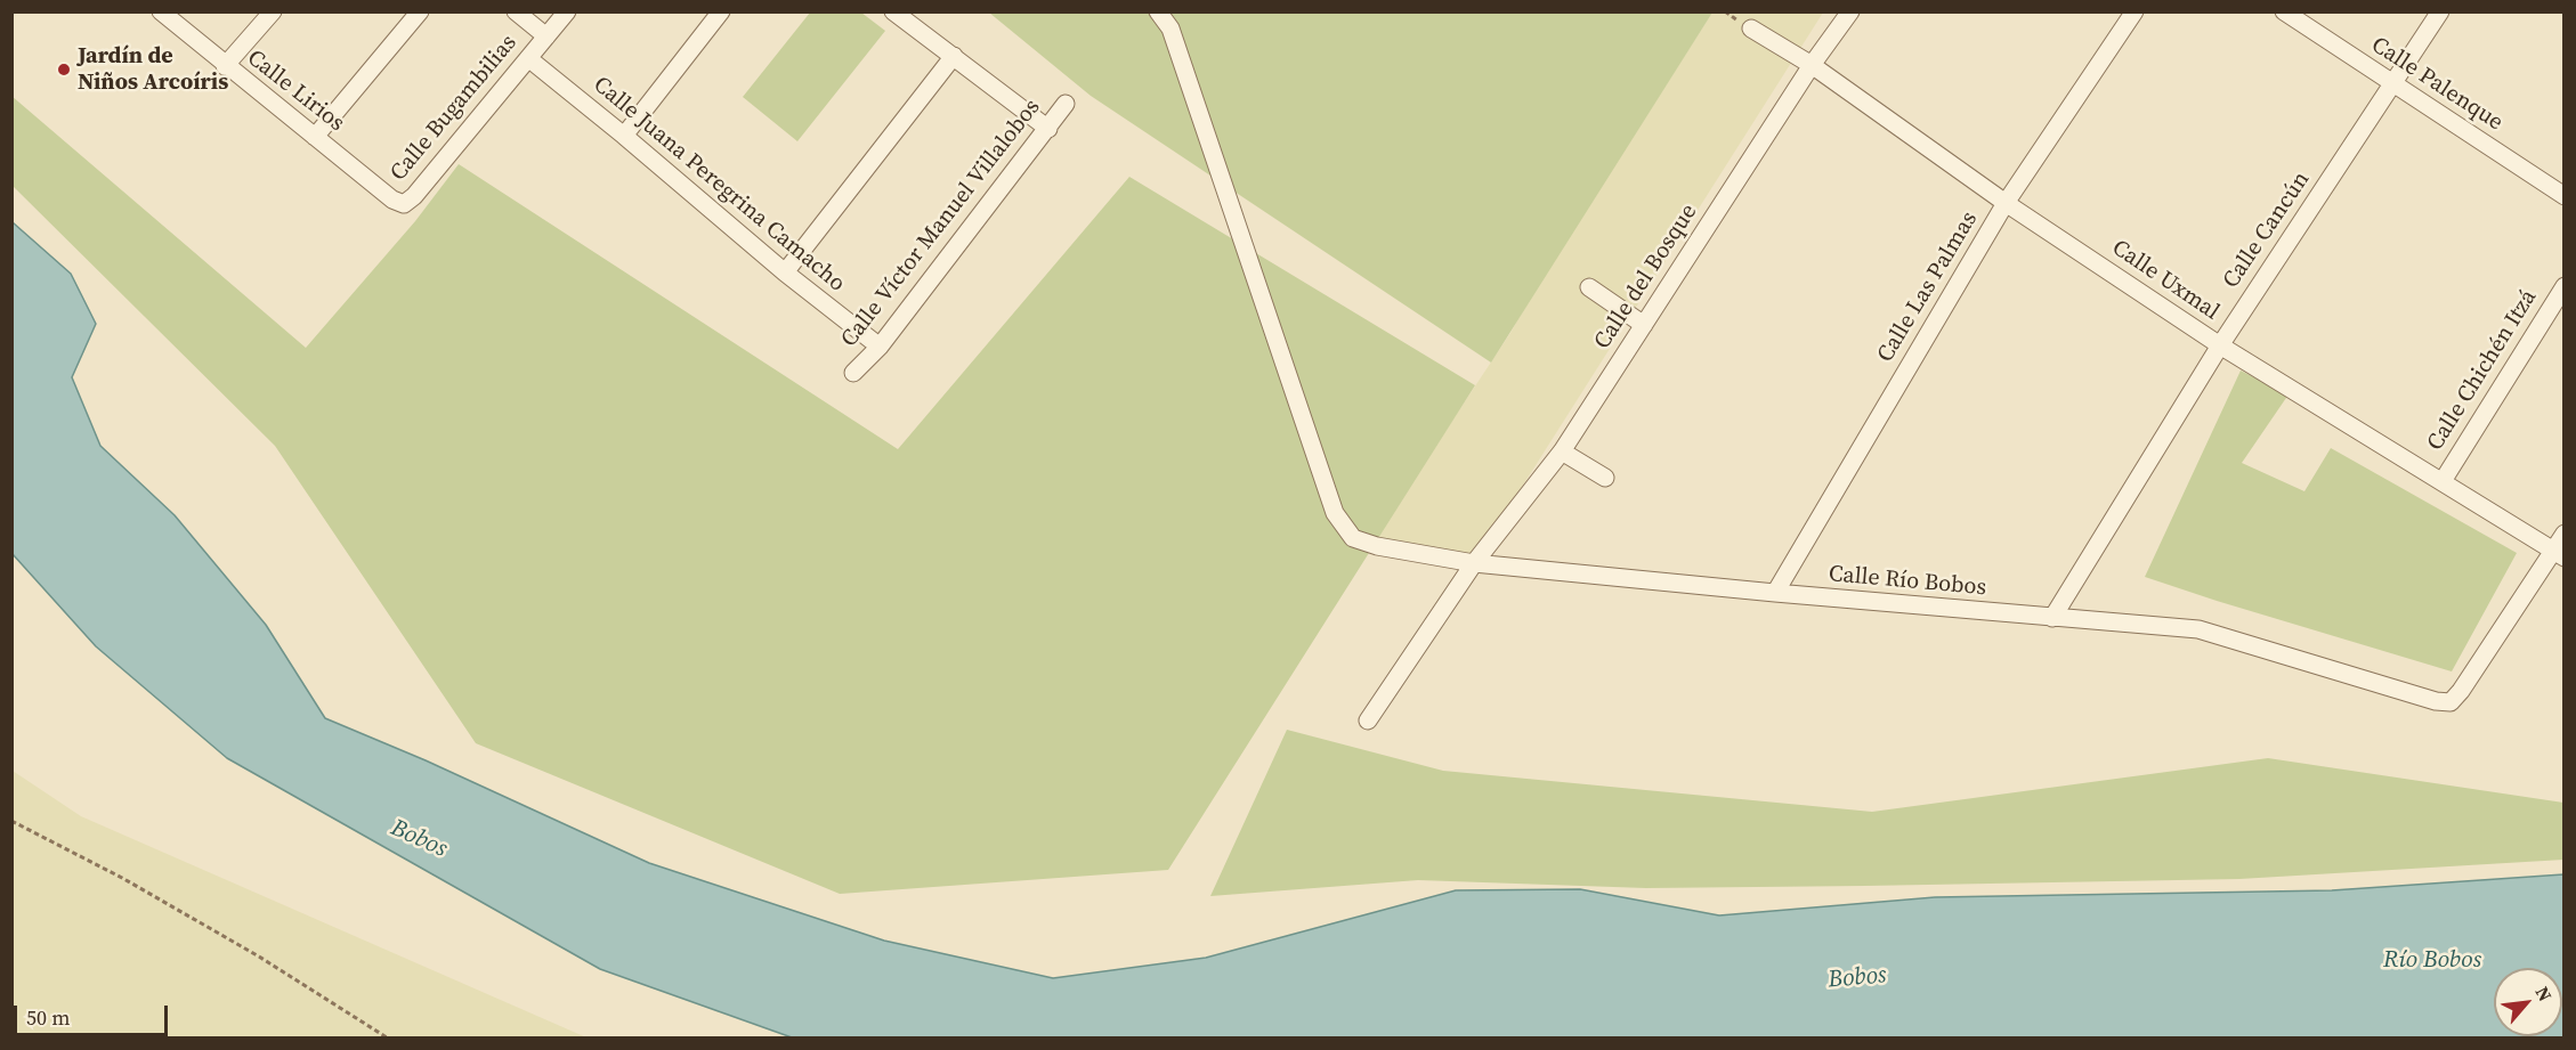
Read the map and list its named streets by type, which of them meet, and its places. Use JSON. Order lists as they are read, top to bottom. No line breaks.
{"streets":{"street":["Calle Palenque","Calle Lirios","Calle Bugambilias","Calle Juana Peregrina Camacho","Calle Víctor Manuel Villalobos","Calle Cancún","Calle del Bosque","Calle Uxmal","Calle Las Palmas","Calle Chichén Itzá","Calle Río Bobos"]},"crossings":[["Calle Palenque","Calle Cancún"],["Calle Lirios","Calle Bugambilias"],["Calle Bugambilias","Calle Juana Peregrina Camacho"],["Calle Juana Peregrina Camacho","Calle Víctor Manuel Villalobos"],["Calle Cancún","Calle Uxmal"],["Calle Cancún","Calle Río Bobos"],["Calle del Bosque","Calle Uxmal"],["Calle del Bosque","Calle Río Bobos"],["Calle Uxmal","Calle Las Palmas"],["Calle Uxmal","Calle Chichén Itzá"],["Calle Uxmal","Calle Río Bobos"],["Calle Las Palmas","Calle Río Bobos"]],"water":["Bobos","Río Bobos"],"places":["Jardín de Niños Arcoíris"],"scale_bar":"50 m","north":"top right"}
